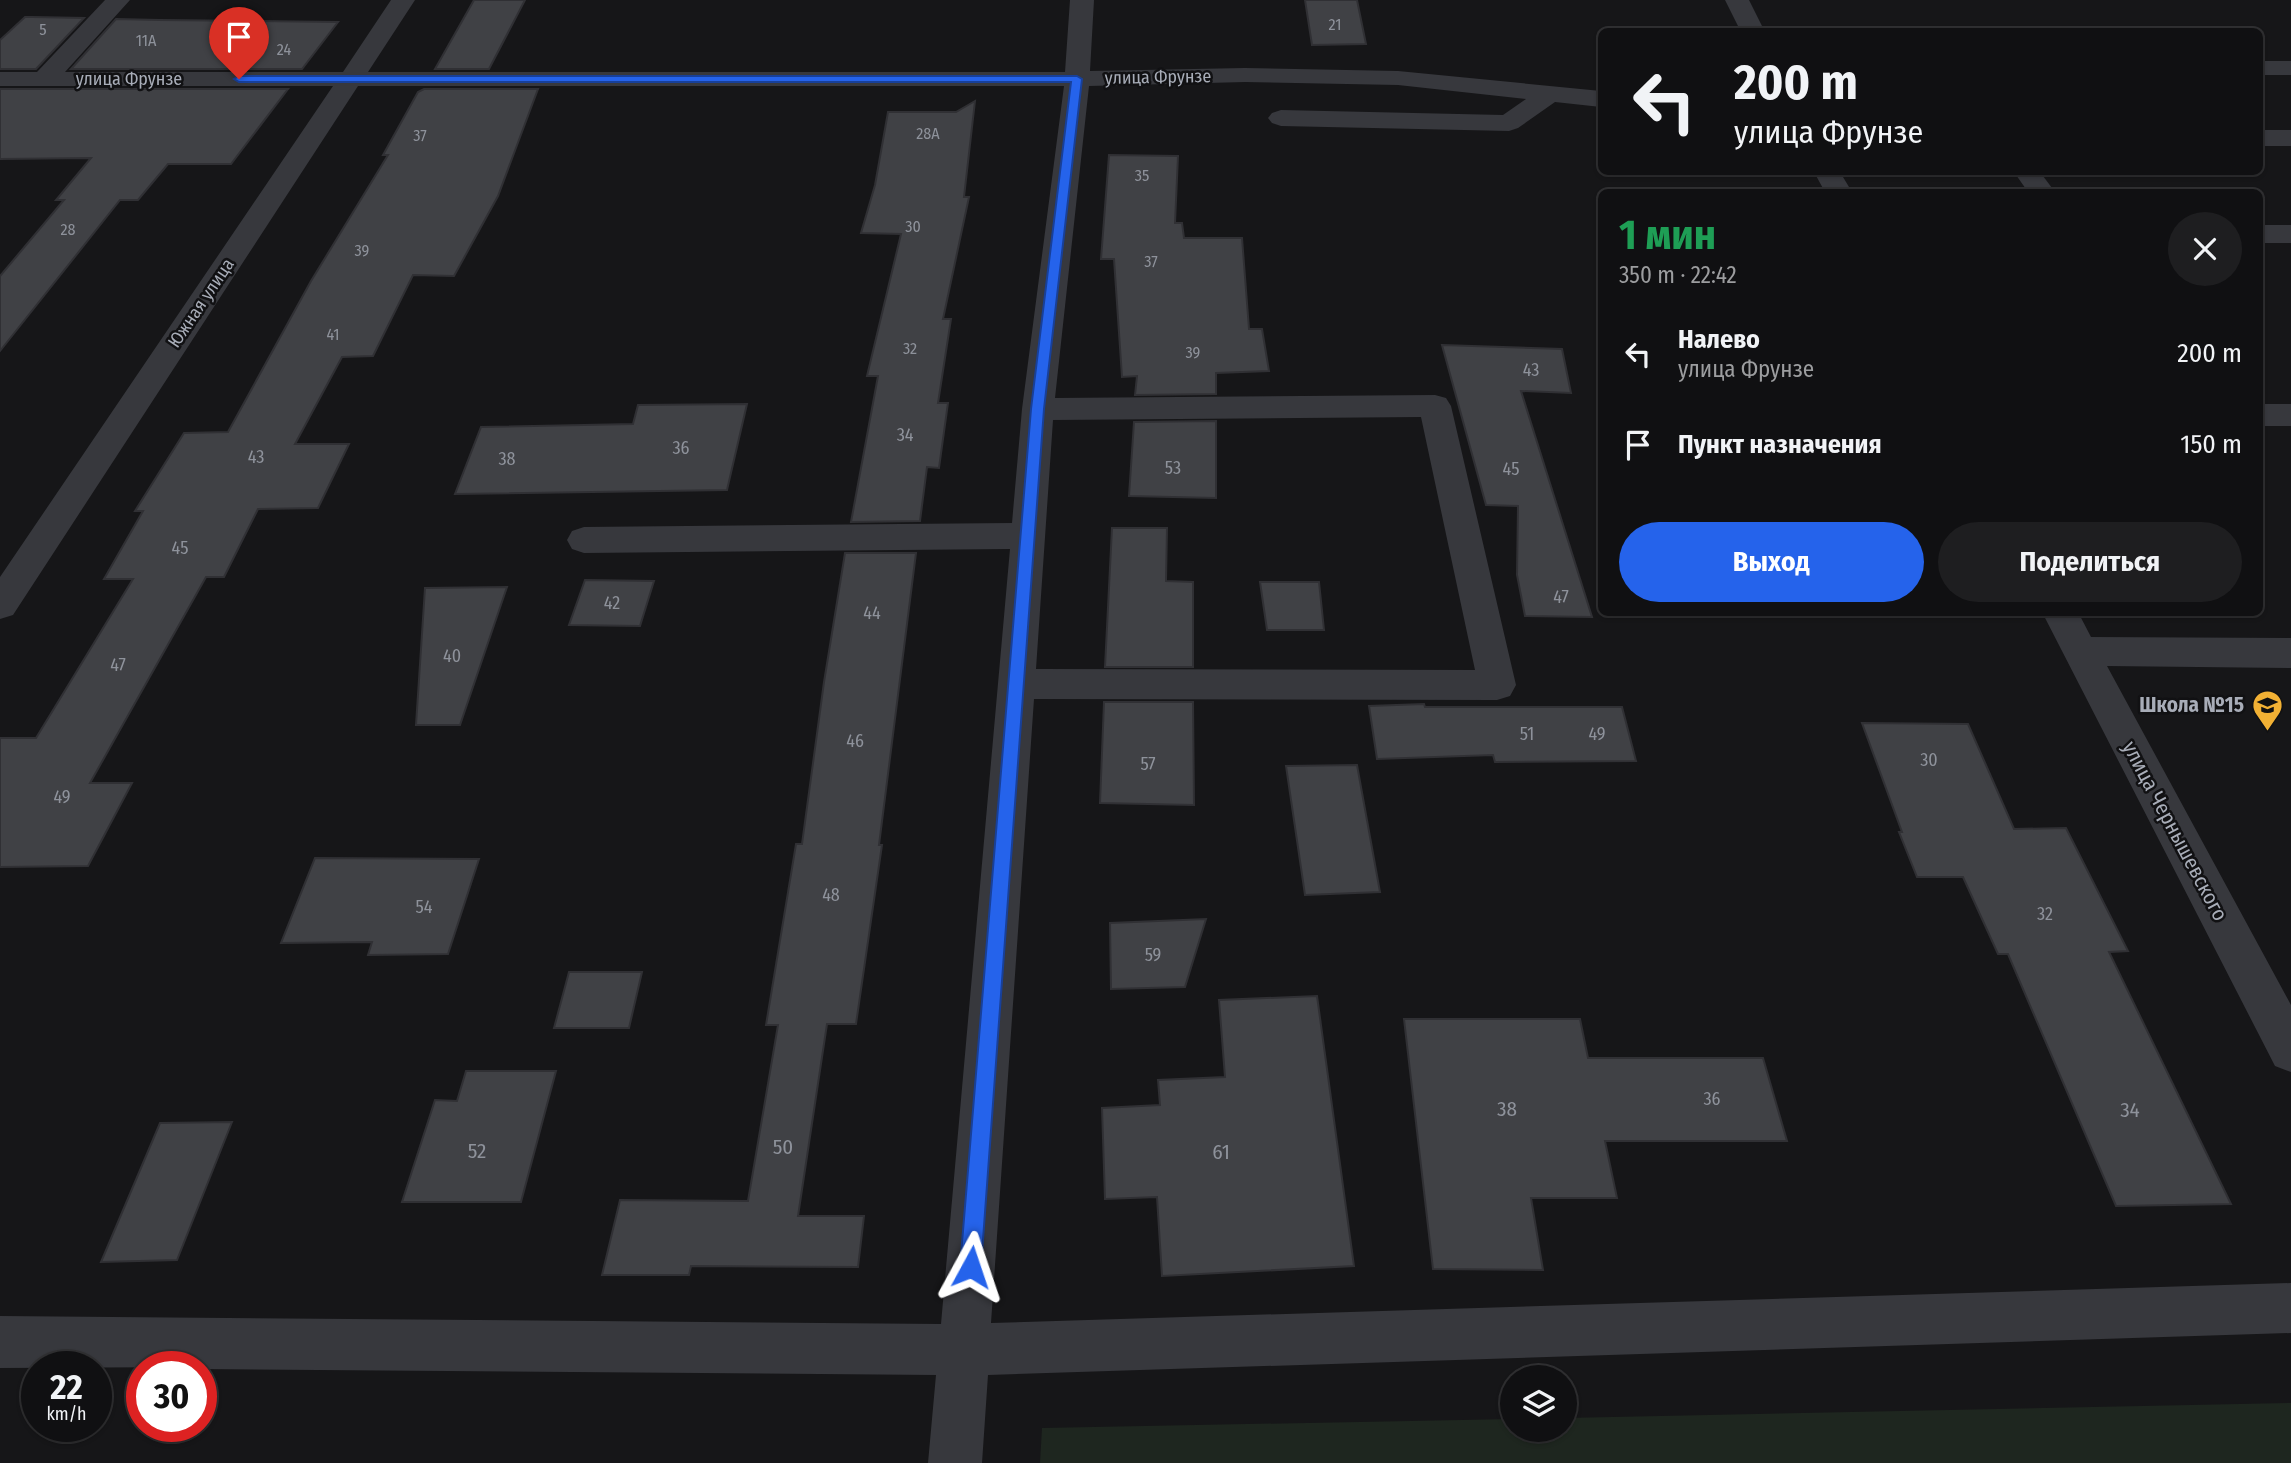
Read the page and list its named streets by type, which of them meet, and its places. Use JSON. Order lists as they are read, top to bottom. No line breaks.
{"streets":{"street":["улица Фрунзе","Южная улица","улица Чернышевского"]},"crossings":[["улица Фрунзе","Южная улица"]],"places":{"school or university":["Школа №15"]},"house_numbers":["21","5","11А","24","28А","37","35","30","28","39","37","41","32","39","43","34","36","43","38","53","45","45","47","42","44","40","47","51","49","46","30","57","49","48","54","32","59","36","38","34","50","52","61"],"page":{"turn":["200 m","улица Фрунзе"],"heading":["1 мин","350 m · 22:42"],"list":[{"name":"Налево","note":"улица Фрунзе","value":"200 m"},{"name":"Пункт назначения","value":"150 m"}],"buttons":["Выход","Поделиться"],"speed":"22 km/h","limit":"30"}}
